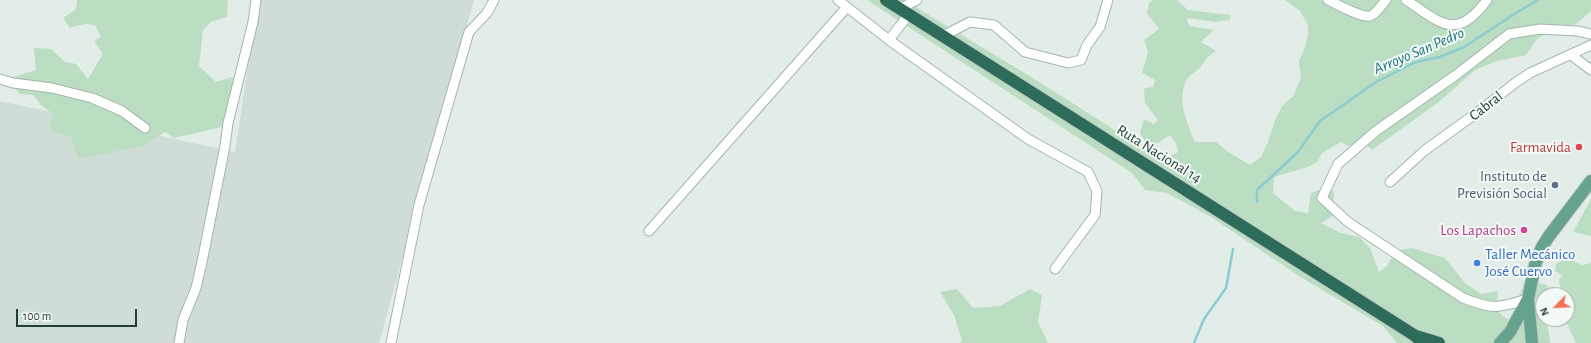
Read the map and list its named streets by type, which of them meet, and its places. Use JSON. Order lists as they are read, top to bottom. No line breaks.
{"streets":{"highway":["Ruta Nacional 14"],"street":["Cabral"]},"water":["Arroyo San Pedro"],"places":["Farmavida","Instituto de Previsión Social","Los Lapachos","Taller Mecánico José Cuervo"],"scale_bar":"100 m","north":"bottom left"}
